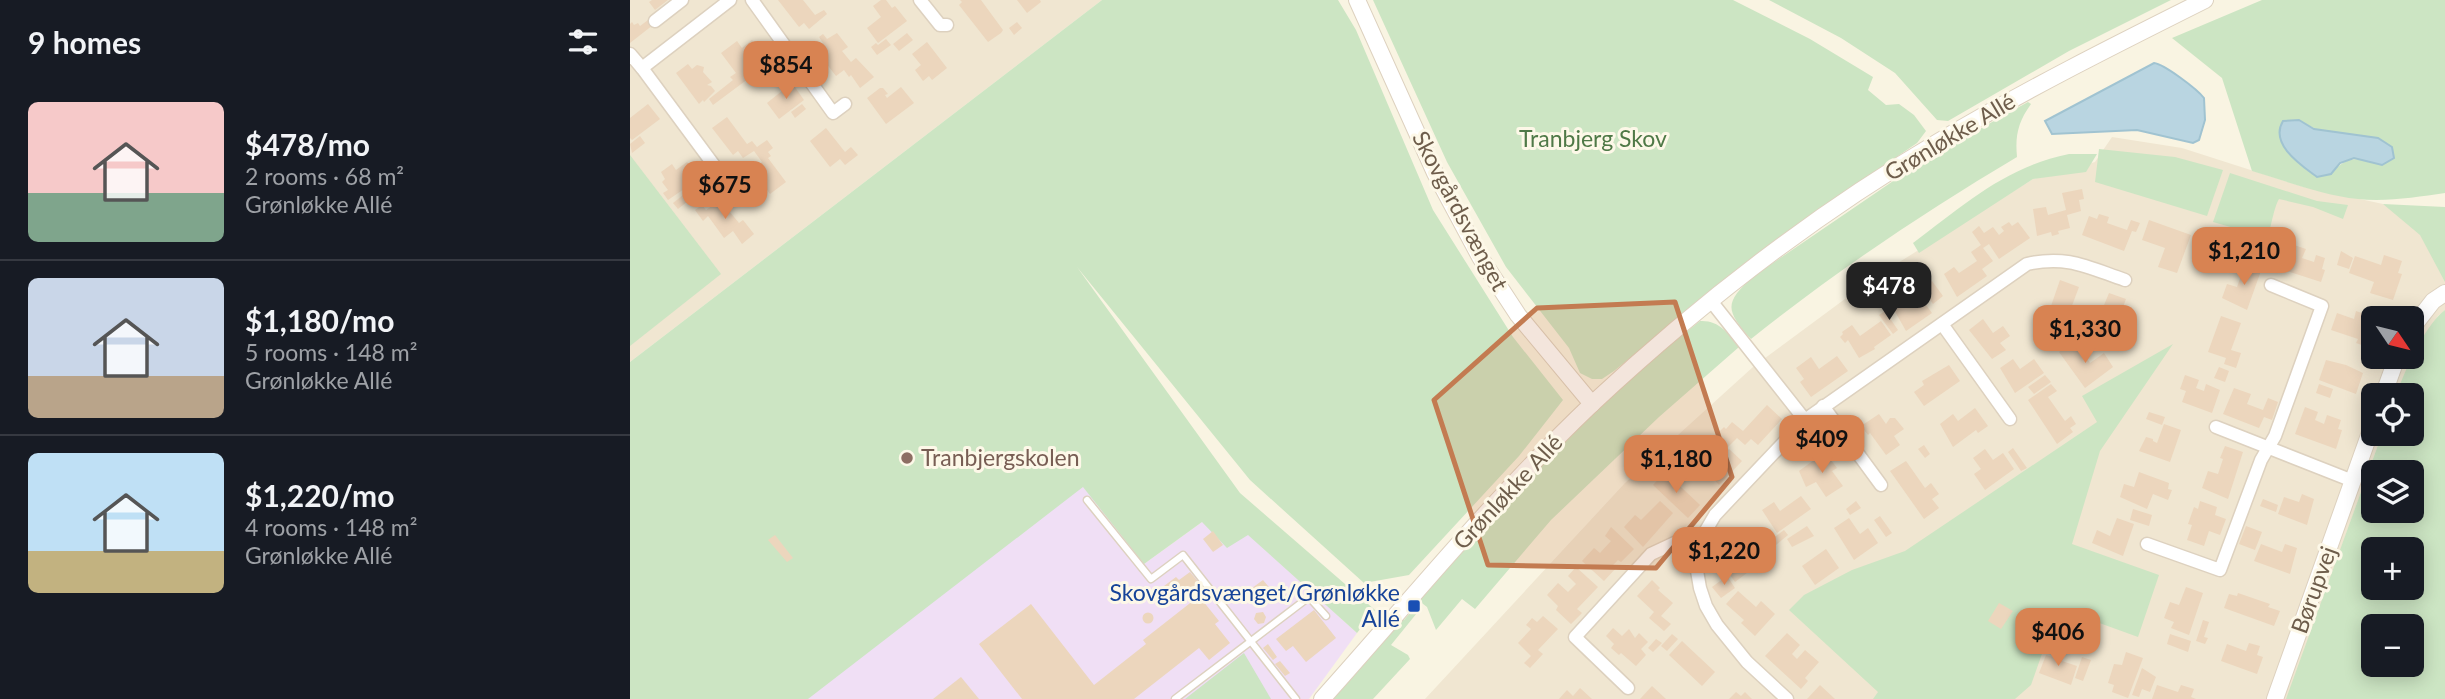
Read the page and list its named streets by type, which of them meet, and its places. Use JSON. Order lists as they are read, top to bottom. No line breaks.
{"streets":{"street":["Grønløkke Allé","Skovgårdsvænget","Børupvej"]},"crossings":[["Grønløkke Allé","Skovgårdsvænget"]],"parks":["Tranbjerg Skov"],"places":{"other":["Tranbjergskolen"],"transit":["Skovgårdsvænget/Grønløkke Allé"]},"north":"bottom right","page":{"heading":"9 homes","price":["$854","$675","$1,210","$478","$1,330","$409","$1,180","$1,220","$406"],"list":[{"name":"$478/mo","note":"2 rooms · 68 m² · Grønløkke Allé"},{"name":"$1,180/mo","note":"5 rooms · 148 m² · Grønløkke Allé"},{"name":"$1,220/mo","note":"4 rooms · 148 m² · Grønløkke Allé"}],"map_buttons":["+","−"]}}
